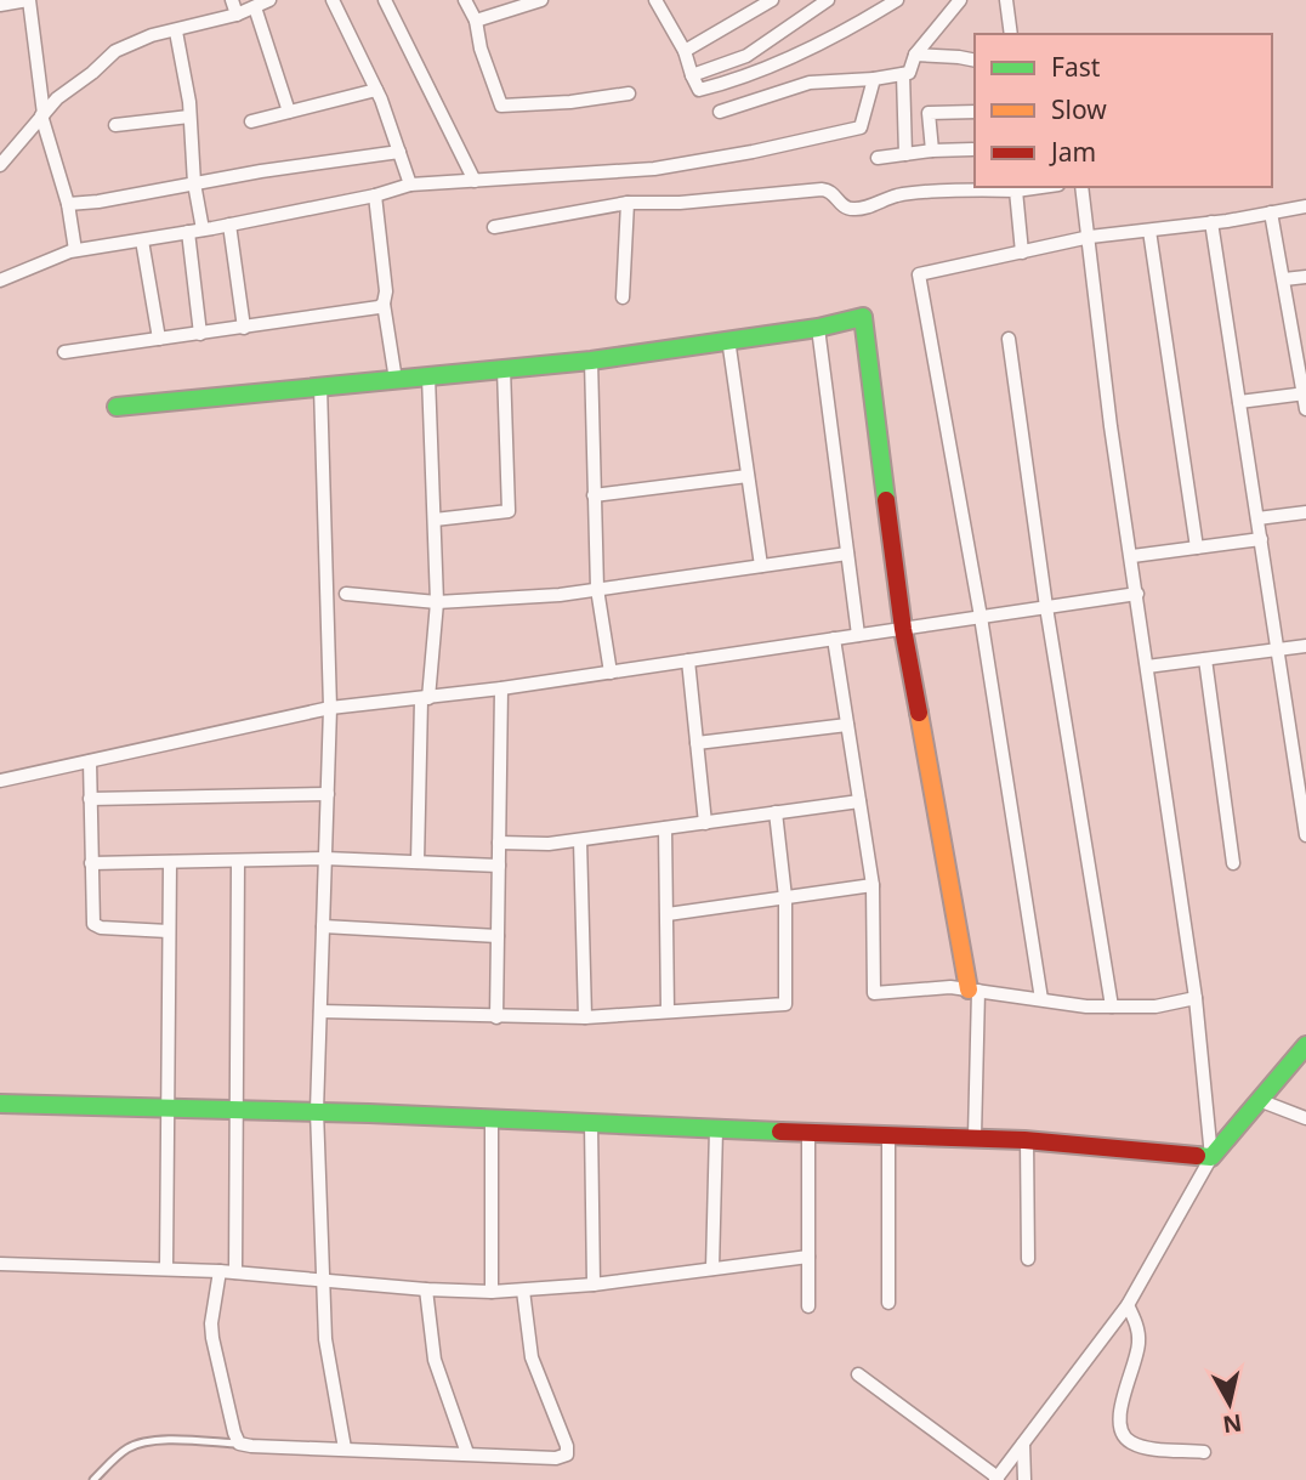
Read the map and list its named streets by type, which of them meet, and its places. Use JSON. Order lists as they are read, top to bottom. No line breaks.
{"legend":["Fast","Slow","Jam"],"north":"bottom"}
